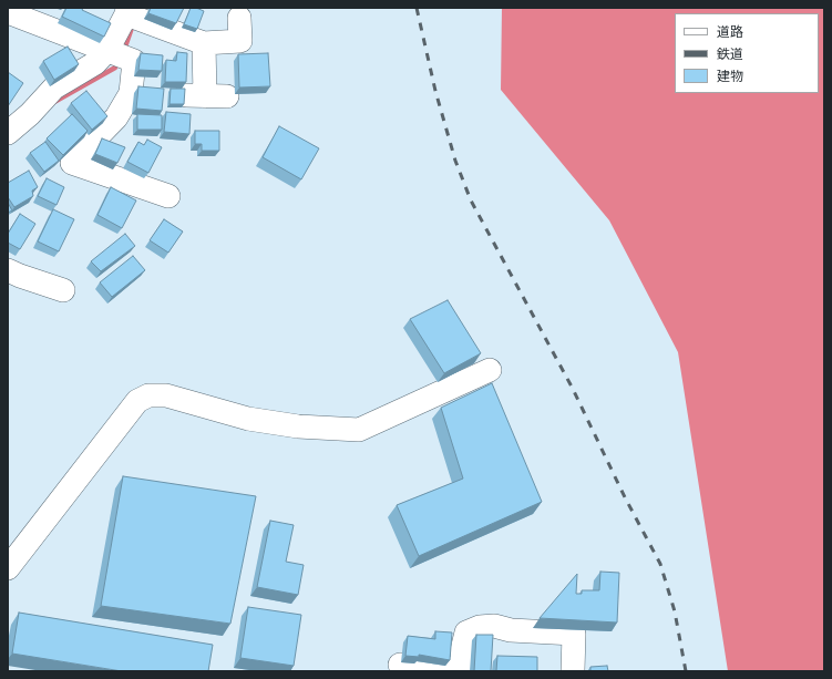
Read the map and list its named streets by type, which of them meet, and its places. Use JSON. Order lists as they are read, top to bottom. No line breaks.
{"legend":["道路","鉄道","建物"]}
